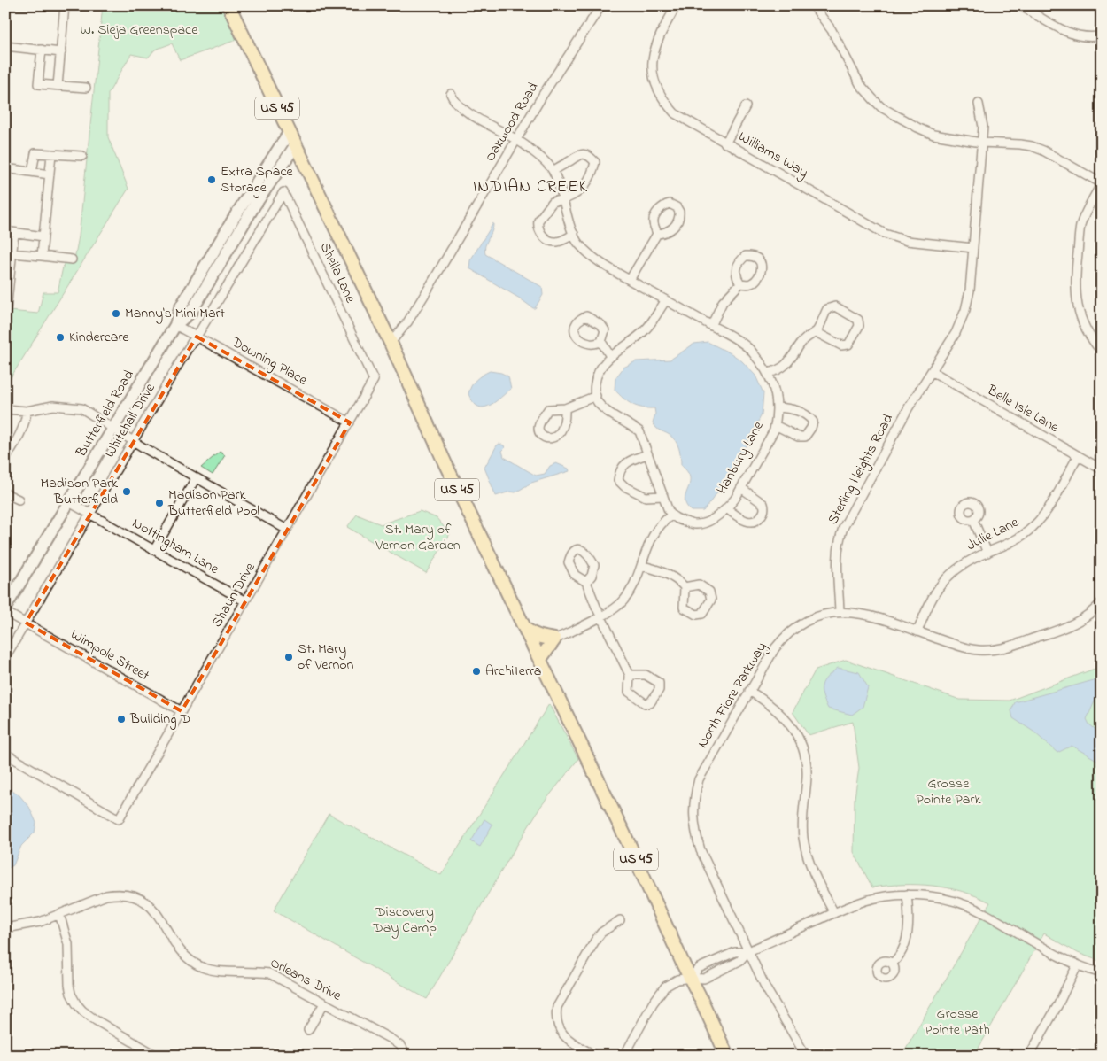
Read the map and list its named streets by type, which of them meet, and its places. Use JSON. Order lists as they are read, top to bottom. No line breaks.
{"streets":{"main road":["US 45","Butterfield Road"],"street":["Oakwood Road","Williams Way","Sheila Lane","Downing Place","Belle Isle Lane","Whitehall Drive","Hanbury Lane","Sterling Heights Road","Julie Lane","Nottingham Lane","Shaun Drive","Wimpole Street","North Fiore Parkway","Orleans Drive"]},"crossings":[["US 45","Oakwood Road"],["US 45","Butterfield Road"],["Oakwood Road","Hanbury Lane"],["Williams Way","Sterling Heights Road"],["Sheila Lane","Whitehall Drive"],["Sheila Lane","Shaun Drive"],["Downing Place","Butterfield Road"],["Downing Place","Whitehall Drive"],["Downing Place","Shaun Drive"],["Belle Isle Lane","Sterling Heights Road"],["Belle Isle Lane","Julie Lane"],["Butterfield Road","Nottingham Lane"],["Whitehall Drive","Nottingham Lane"],["Whitehall Drive","Wimpole Street"],["Sterling Heights Road","North Fiore Parkway"],["Julie Lane","North Fiore Parkway"],["Nottingham Lane","Shaun Drive"],["Shaun Drive","Wimpole Street"]],"districts":["INDIAN CREEK"],"parks":["W. Sieja Greenspace","St. Mary of Vernon Garden","Grosse Pointe Park","Discovery Day Camp","Grosse Pointe Path"],"places":["Extra Space Storage","Manny's Mini Mart","Kindercare","Madison Park Butterfield","Madison Park Butterfield Pool","St. Mary of Vernon","Architerra","Building D"]}
